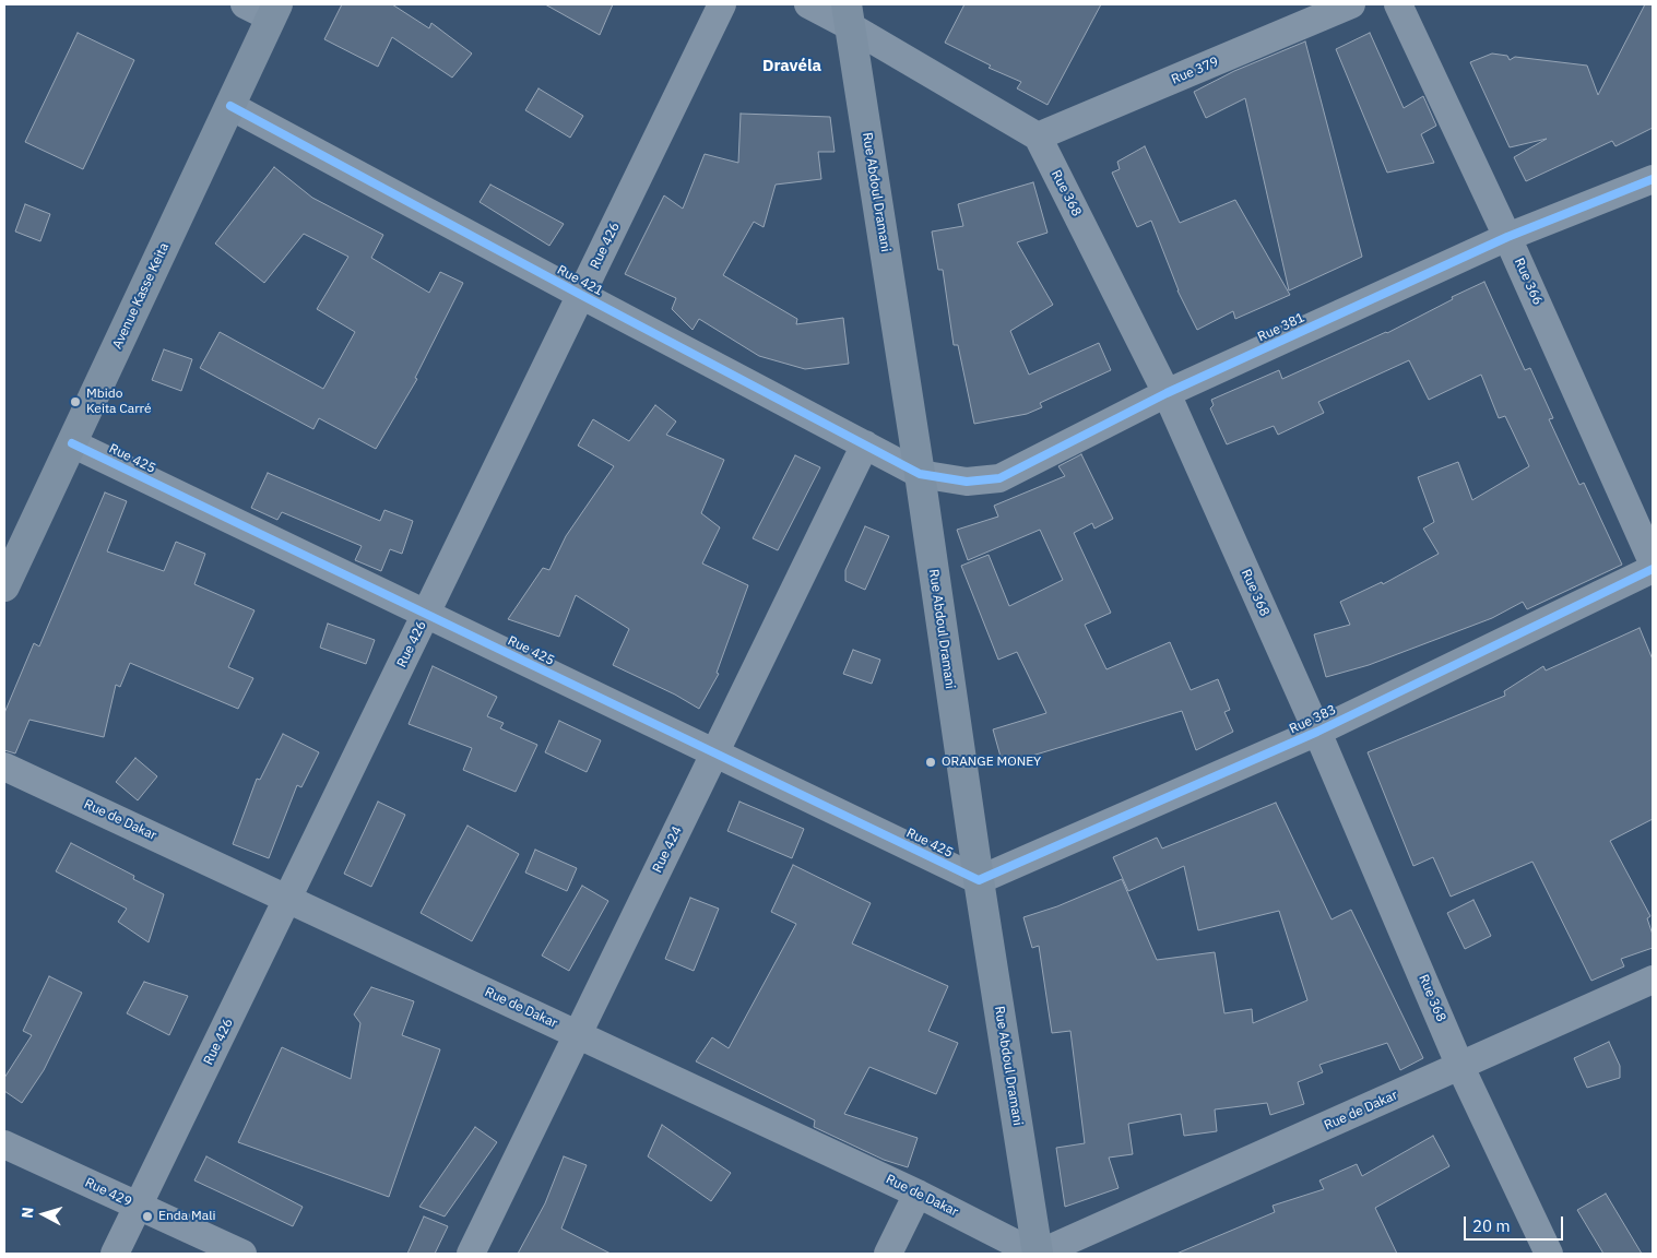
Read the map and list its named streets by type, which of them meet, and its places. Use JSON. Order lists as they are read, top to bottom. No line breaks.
{"streets":{"main road":["Rue Abdoul Dramani","Avenue Kasse Keita"],"street":["Rue 379","Rue 368","Rue 426","Rue 421","Rue 366","Rue 381","Rue 425","Rue 383","Rue de Dakar","Rue 424","Rue 429"]},"crossings":[["Rue 379","Rue 368"],["Rue Abdoul Dramani","Rue 421"],["Rue Abdoul Dramani","Rue 381"],["Rue Abdoul Dramani","Rue 425"],["Rue Abdoul Dramani","Rue 383"],["Rue Abdoul Dramani","Rue de Dakar"],["Rue 368","Rue 381"],["Rue 368","Rue 383"],["Rue 368","Rue de Dakar"],["Rue 426","Rue 421"],["Rue 426","Rue 425"],["Rue 426","Rue de Dakar"],["Rue 426","Rue 429"],["Rue 421","Avenue Kasse Keita"],["Rue 421","Rue 381"],["Rue 421","Rue 424"],["Rue 366","Rue 381"],["Avenue Kasse Keita","Rue 425"],["Rue 425","Rue 383"],["Rue 425","Rue 424"],["Rue de Dakar","Rue 424"]],"districts":["Dravéla"],"places":["Mbido Keita Carré","ORANGE MONEY","Enda Mali"],"scale_bar":"20 m","north":"left"}
